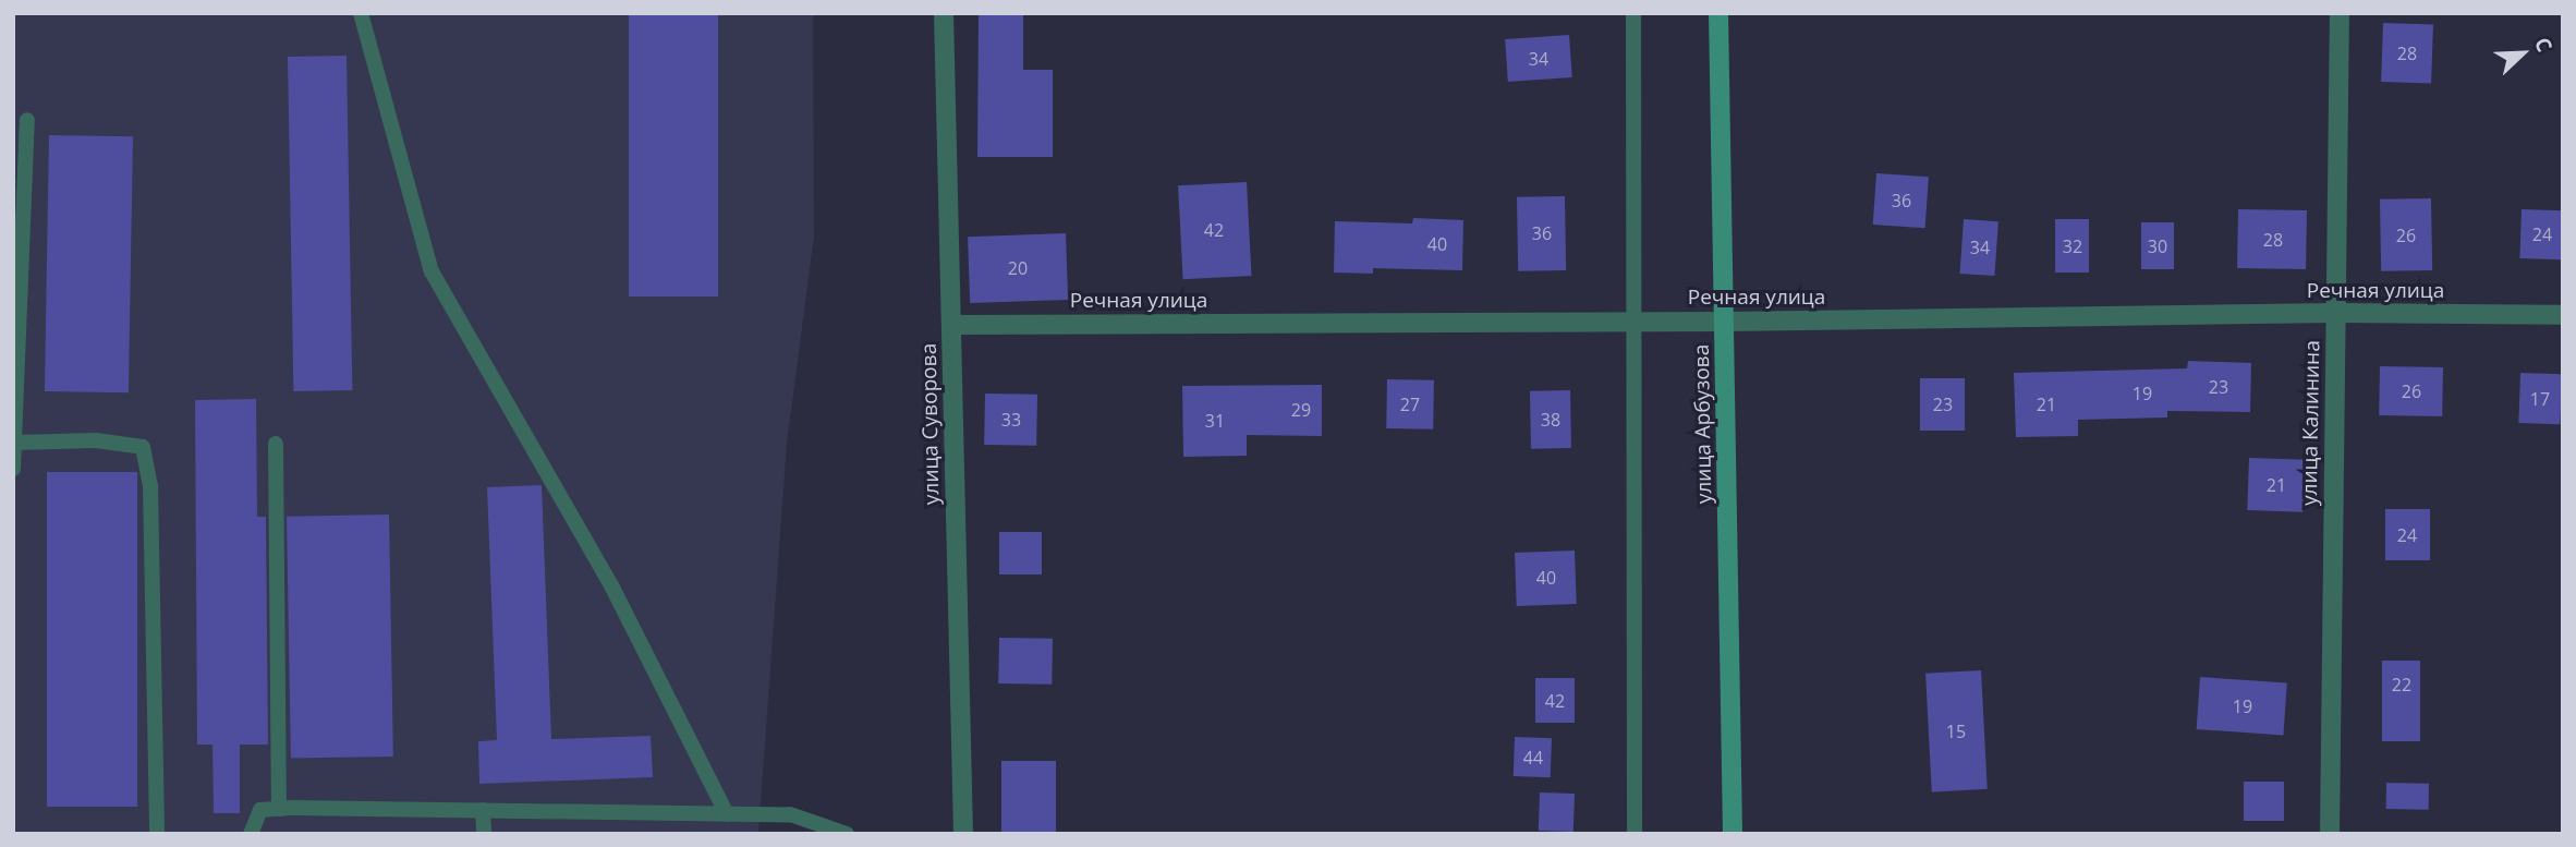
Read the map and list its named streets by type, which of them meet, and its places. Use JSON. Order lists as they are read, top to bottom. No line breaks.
{"streets":{"street":["Речная улица","улица Калинина","улица Суворова","улица Арбузова"]},"crossings":[["Речная улица","улица Калинина"],["Речная улица","улица Суворова"],["Речная улица","улица Арбузова"]],"house_numbers":["28","34","36","42","36","24","26","28","40","32","30","34","20","23","26","19","17","27","23","21","29","33","38","31","21","24","40","22","42","19","15","44"],"north":"top right"}
